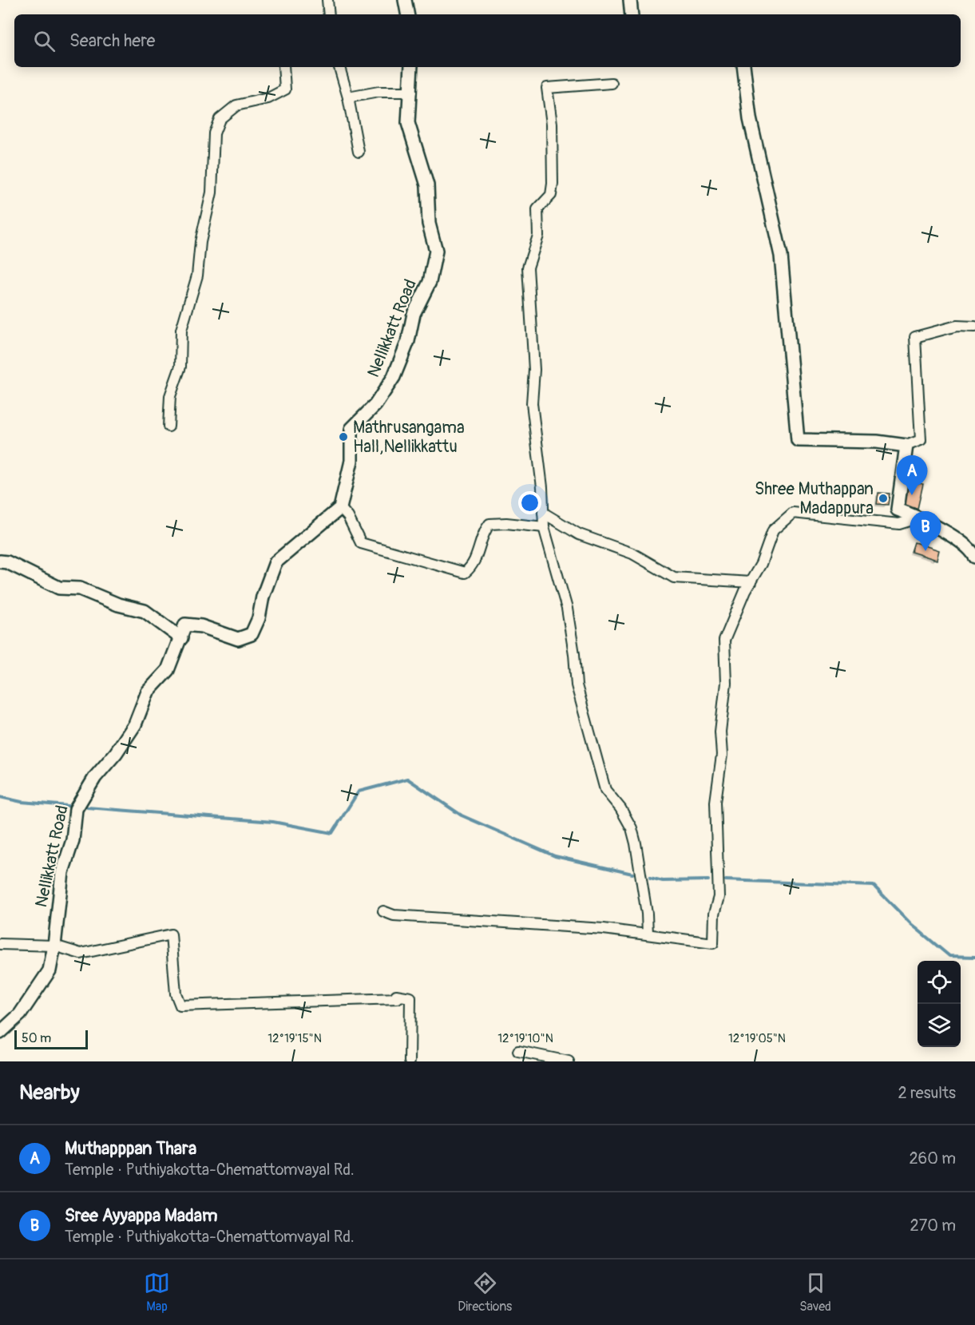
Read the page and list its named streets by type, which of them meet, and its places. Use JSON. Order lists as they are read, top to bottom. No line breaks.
{"streets":{"street":["Nellikkatt Road"]},"places":["Mathrusangama Hall,Nellikkattu","Shree Muthappan Madappura"],"scale_bar":"50 m","page":{"search":"Search here","pins":["A","B"],"scale":"50 m","heading":["Nearby","2 results"],"list":[{"mark":"A","name":"Muthapppan Thara","note":"Temple · Puthiyakotta-Chemattomvayal Rd.","value":"260 m"},{"mark":"B","name":"Sree Ayyappa Madam","note":"Temple · Puthiyakotta-Chemattomvayal Rd.","value":"270 m"}],"nav":["Map","Directions","Saved"]},"coordinates":["12°19'15\"N","12°19'10\"N","12°19'05\"N"]}
